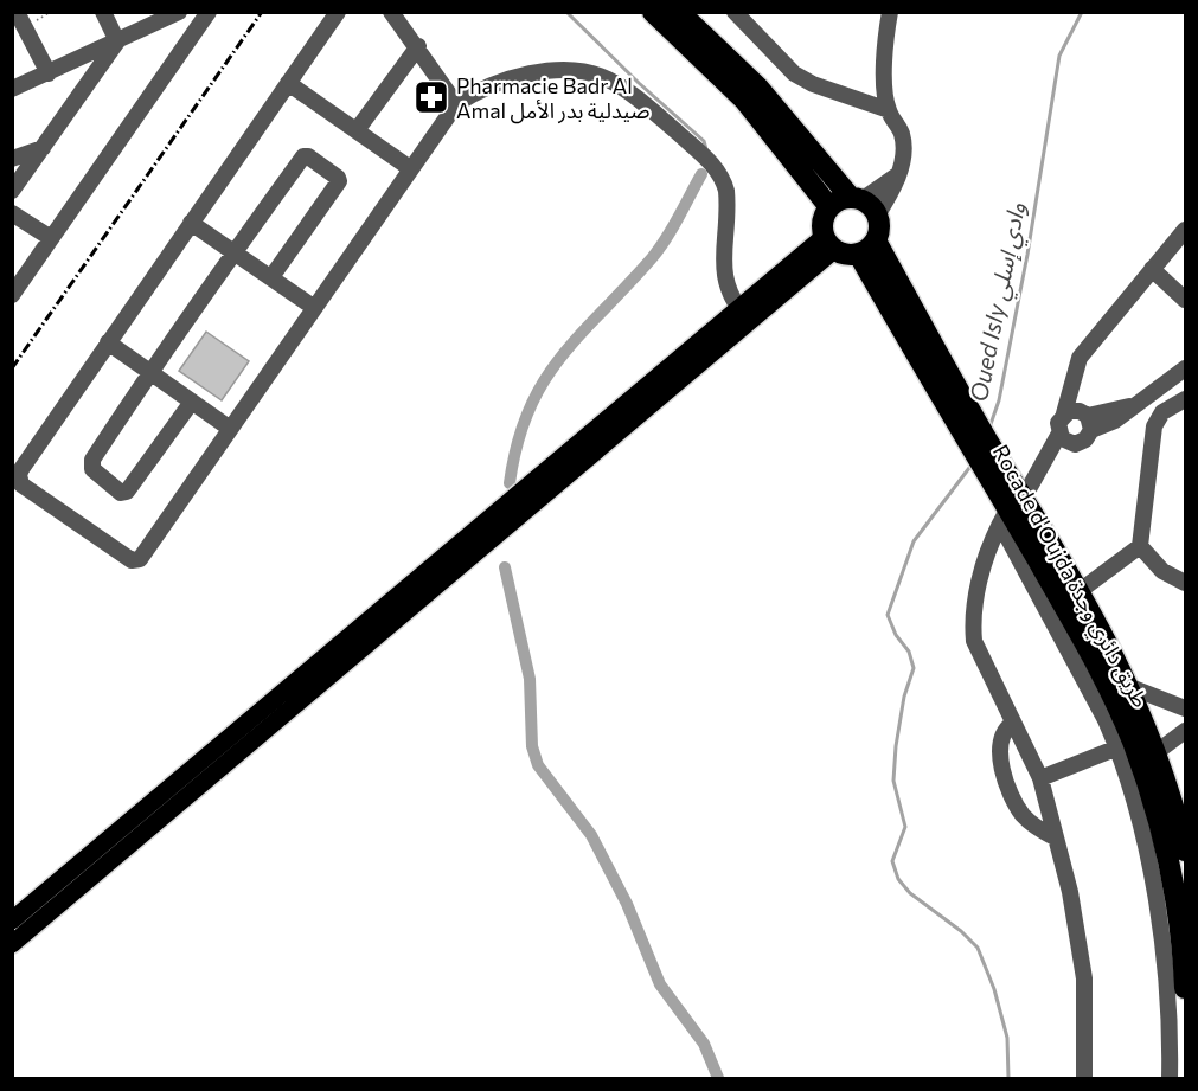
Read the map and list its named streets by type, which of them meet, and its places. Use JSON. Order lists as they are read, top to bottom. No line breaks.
{"streets":{"highway":["Rocade d'Oujda طريق دائري وجدة"]},"water":["Oued Isly وادي إسلي"],"places":{"pharmacy":["Pharmacie Badr Al Amal صيدلية بدر الأمل"]}}
